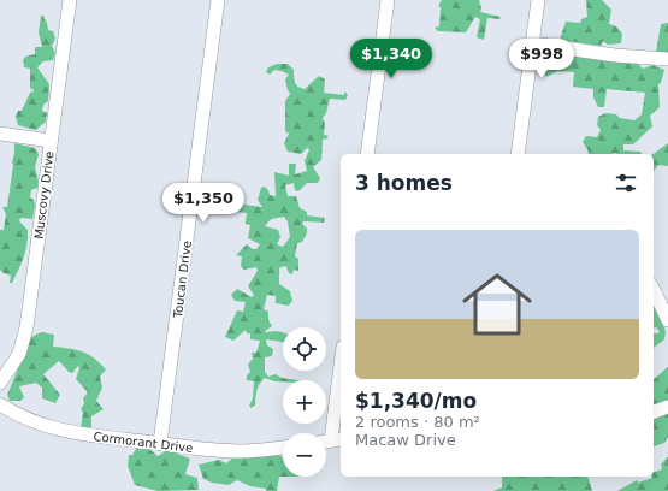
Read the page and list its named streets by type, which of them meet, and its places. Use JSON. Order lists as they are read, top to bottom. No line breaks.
{"streets":{"street":["Muscovy Drive","Toucan Drive","Cormorant Drive"]},"crossings":[["Toucan Drive","Cormorant Drive"]],"page":{"price":["$1,340","$998","$1,350"],"heading":"3 homes","list":[{"name":"$1,340/mo","note":"2 rooms · 80 m² · Macaw Drive"}],"map_buttons":["+","−"]}}
